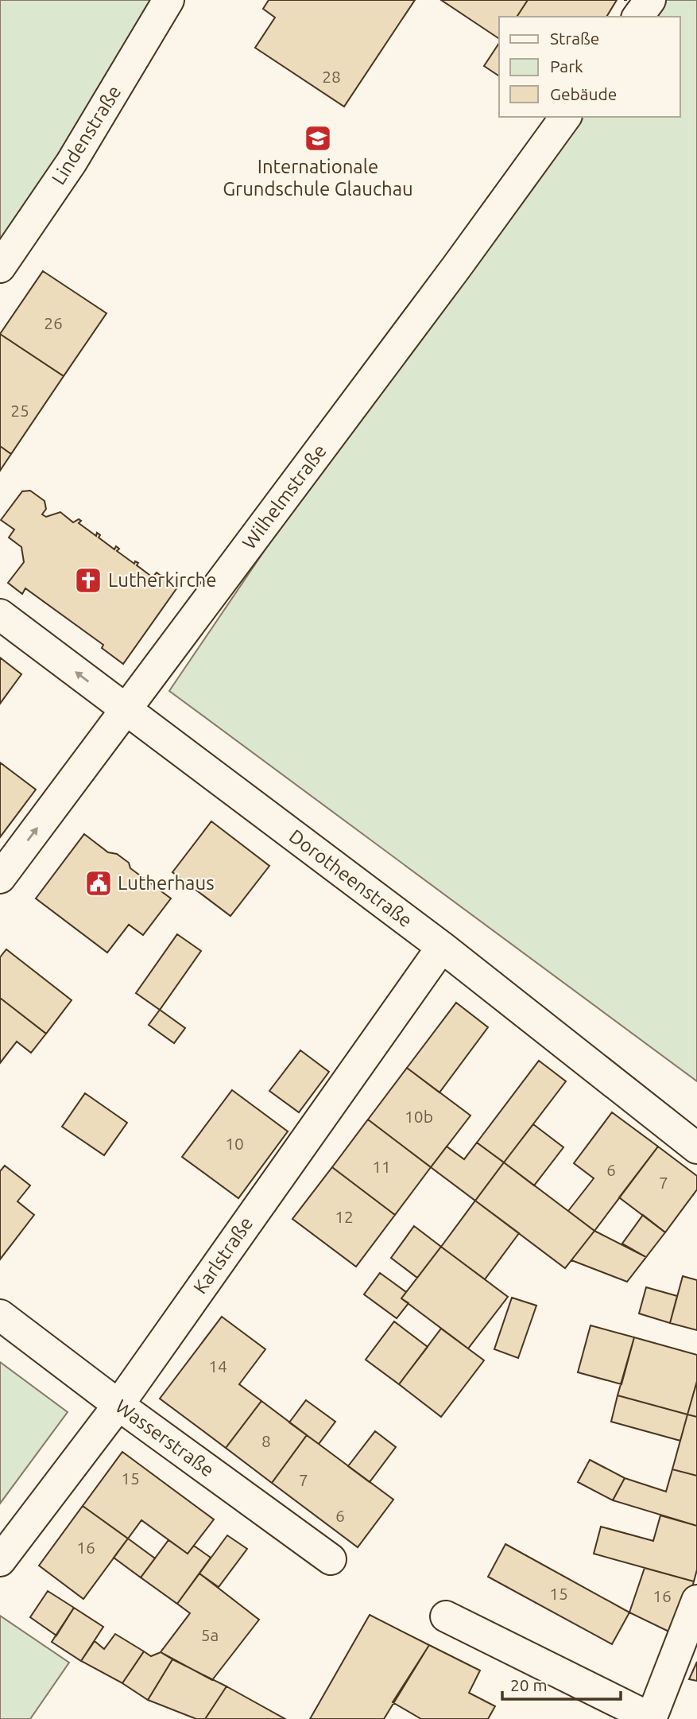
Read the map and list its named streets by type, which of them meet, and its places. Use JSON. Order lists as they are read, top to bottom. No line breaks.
{"streets":{"street":["Lindenstraße","Wilhelmstraße","Dorotheenstraße","Karlstraße","Wasserstraße"]},"crossings":[["Wilhelmstraße","Dorotheenstraße"],["Dorotheenstraße","Karlstraße"],["Karlstraße","Wasserstraße"]],"places":{"school or university":["Internationale Grundschule Glauchau"],"church":["Lutherkirche"],"public building":["Lutherhaus"]},"house_numbers":["28","26","25","10b","10","11","6","7","12","14","8","15","7","6","16","15","16","5a"],"legend":["Straße","Park","Gebäude"],"scale_bar":"20 m"}
